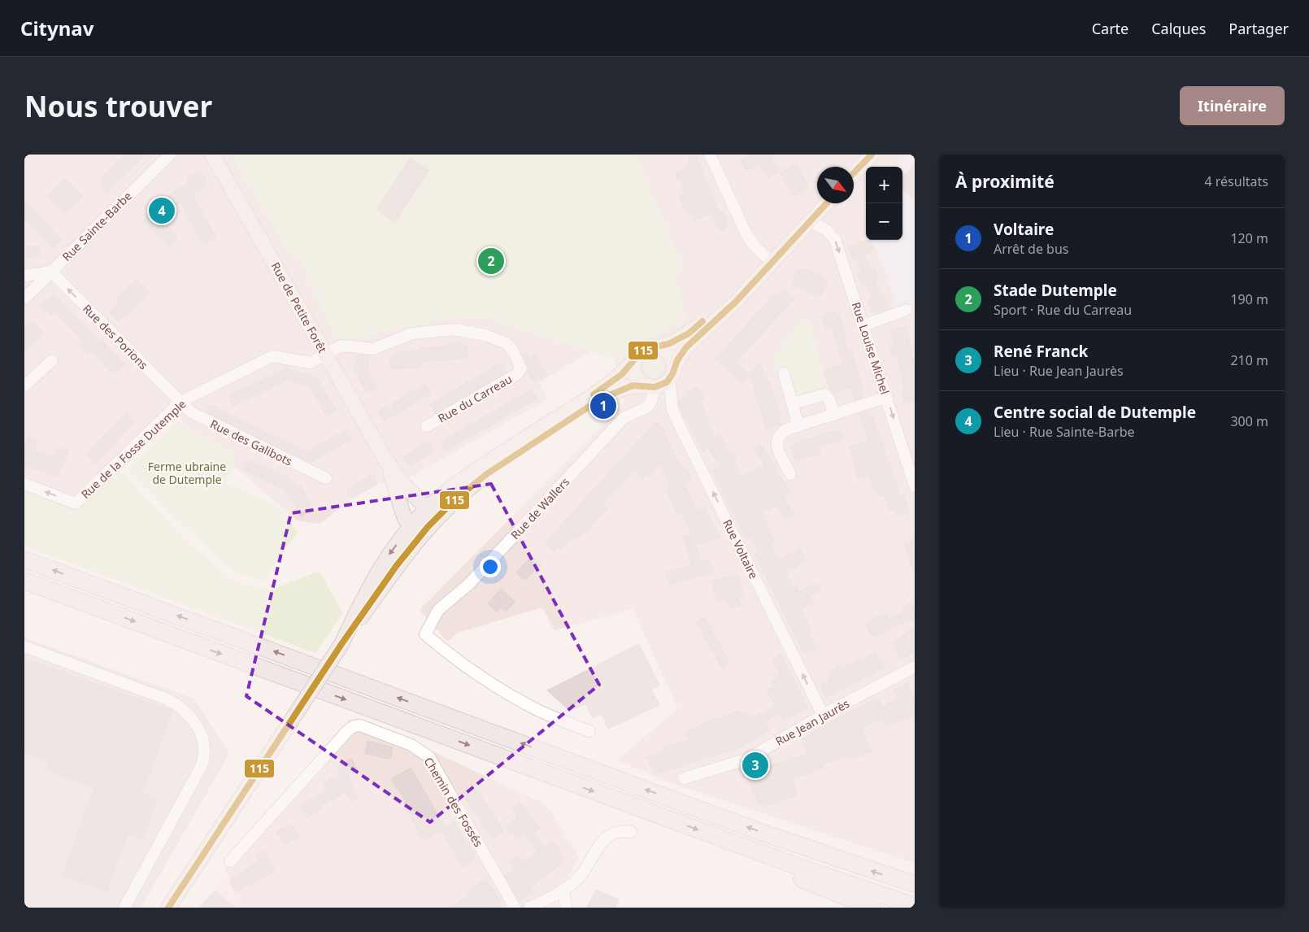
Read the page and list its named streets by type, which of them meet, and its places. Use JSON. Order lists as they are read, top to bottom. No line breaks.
{"streets":{"main road":["Rue de Petite Forêt"],"street":["Rue Sainte-Barbe","Rue des Porions","Rue Louise Michel","Rue du Carreau","Rue des Galibots","Rue de la Fosse Dutemple","Rue de Wallers","Rue Voltaire","Rue Jean Jaurès","Chemin des Fossés"]},"crossings":[["Rue Sainte-Barbe","Rue des Porions"],["Rue de Petite Forêt","Rue du Carreau"],["Rue de Petite Forêt","Rue de la Fosse Dutemple"],["Rue des Porions","Rue des Galibots"],["Rue des Porions","Rue de la Fosse Dutemple"],["Rue du Carreau","Rue de la Fosse Dutemple"],["Rue des Galibots","Rue de la Fosse Dutemple"],["Rue de Wallers","Rue Voltaire"],["Rue Voltaire","Rue Jean Jaurès"]],"one_way":["Rue des Porions","Rue Louise Michel","Rue de la Fosse Dutemple","Rue Voltaire"],"parks":["Ferme ubraine de Dutemple"],"lines":["transit line 115"],"north":"bottom right","page":{"header":"Citynav","nav":["Carte","Calques","Partager"],"buttons":"Itinéraire","title":"Nous trouver","heading":["À proximité","4 résultats"],"map_buttons":["+","−"],"pins":["4","2","1","3"],"list":[{"mark":"1","name":"Voltaire","note":"Arrêt de bus","value":"120 m"},{"mark":"2","name":"Stade Dutemple","note":"Sport · Rue du Carreau","value":"190 m"},{"mark":"3","name":"René Franck","note":"Lieu · Rue Jean Jaurès","value":"210 m"},{"mark":"4","name":"Centre social de Dutemple","note":"Lieu · Rue Sainte-Barbe","value":"300 m"}]}}
